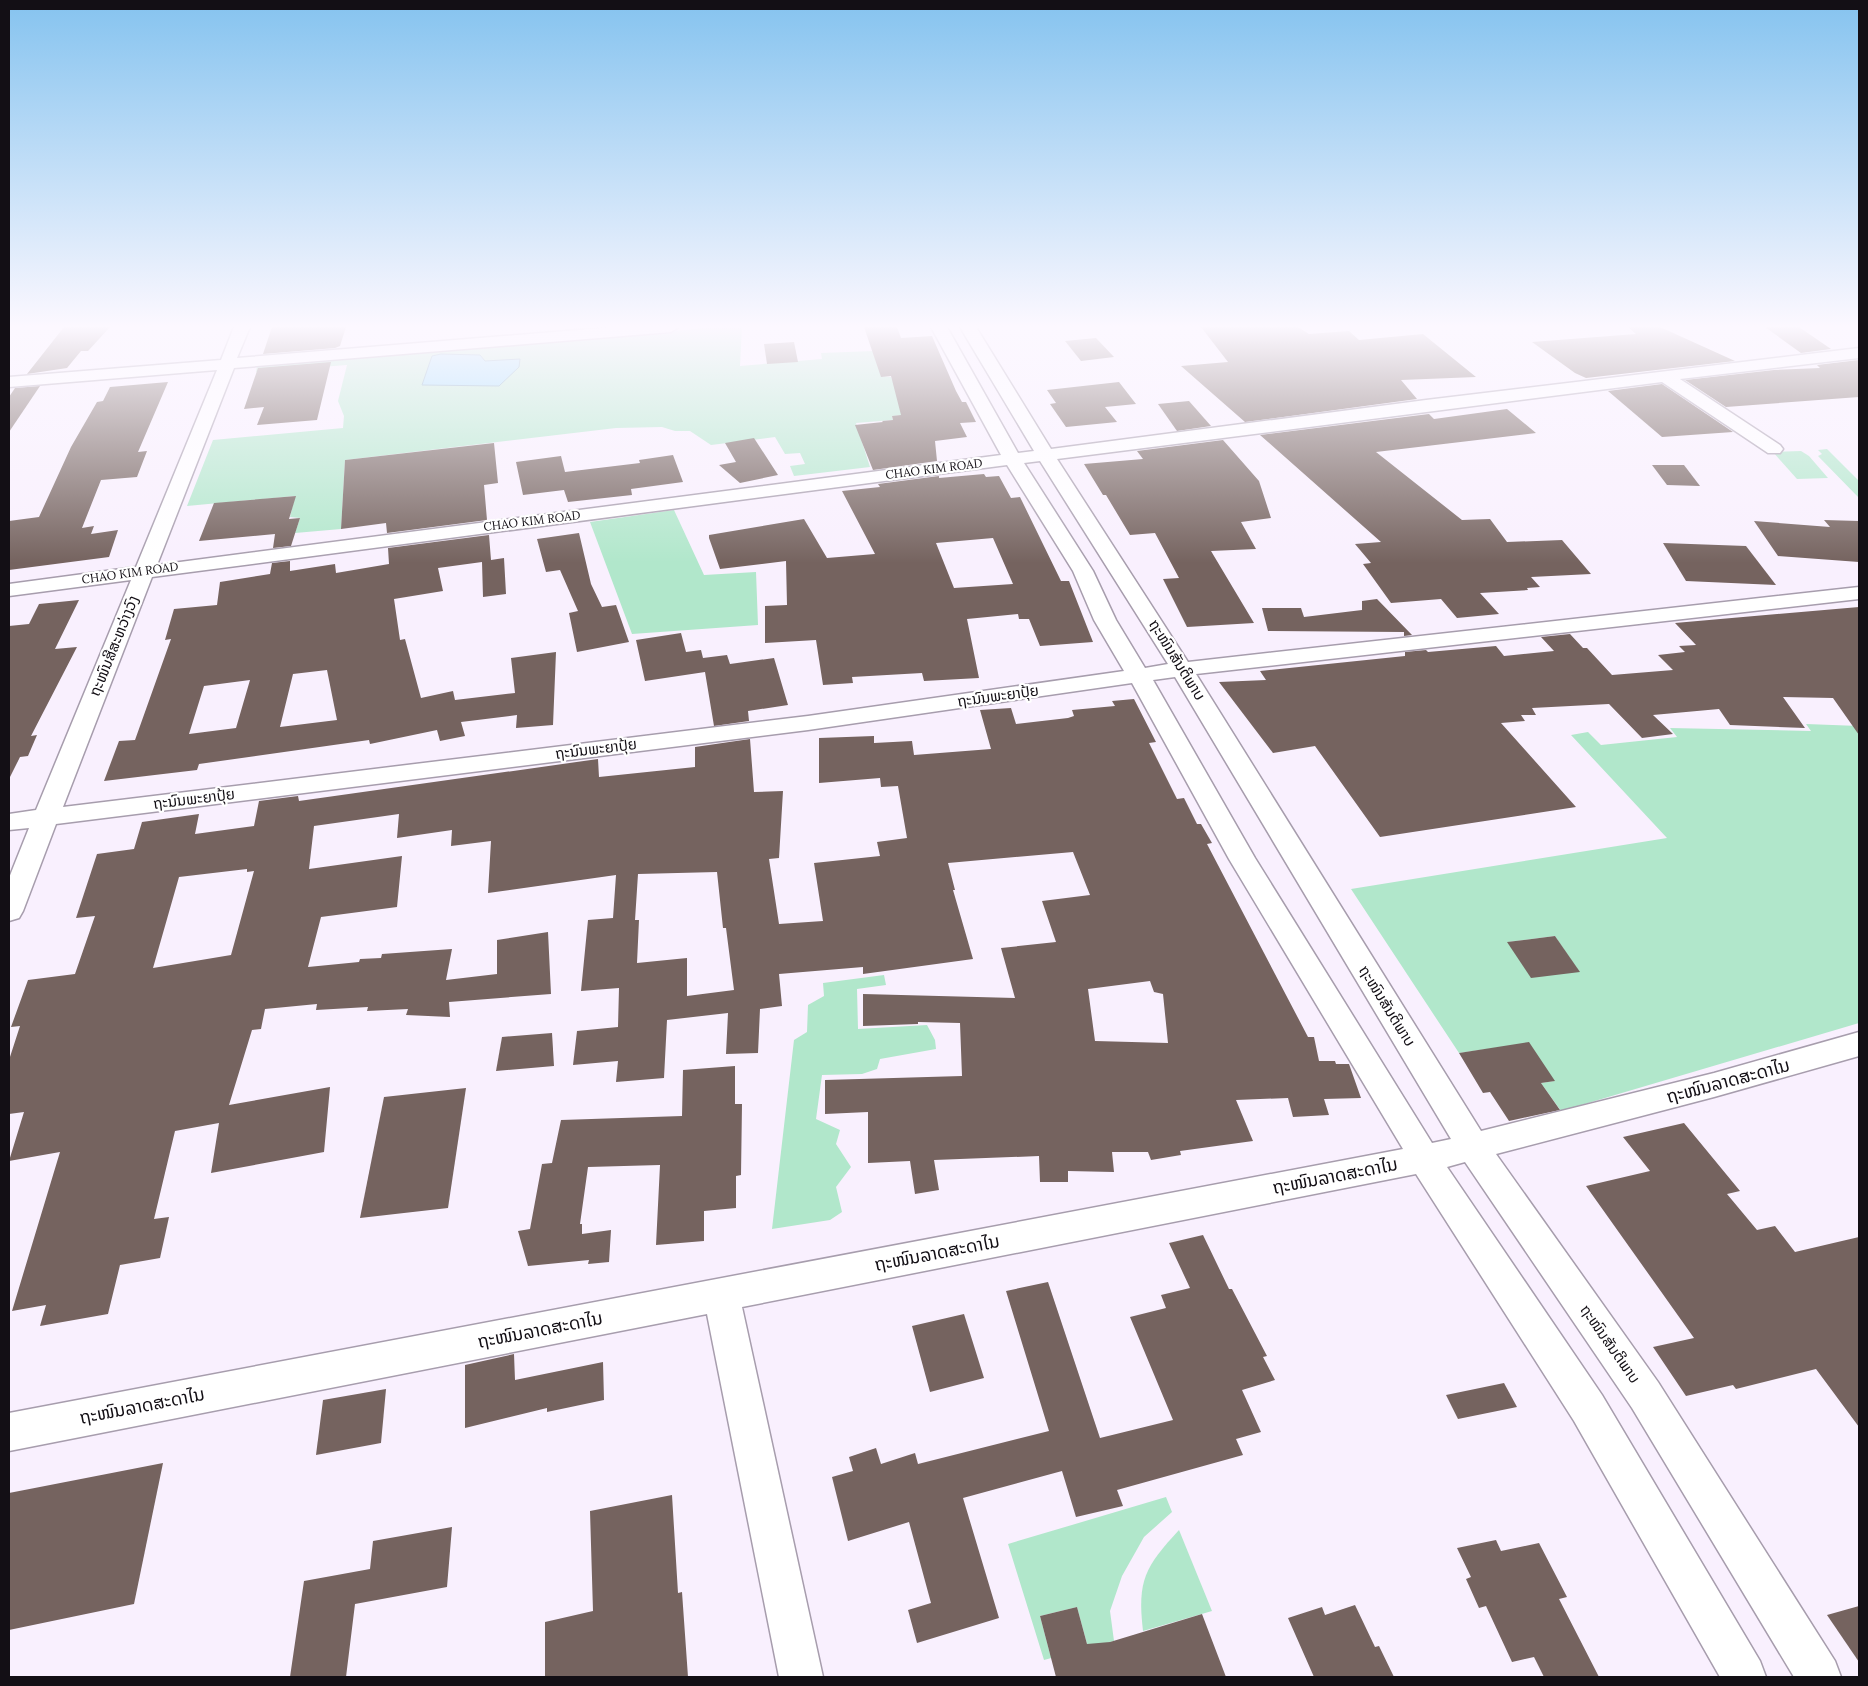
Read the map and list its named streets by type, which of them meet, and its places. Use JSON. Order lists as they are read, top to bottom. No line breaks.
{"streets":{"street":["CHAO KIM ROAD","ຖະໜົນສີສະຫວ່າງວົງ","ຖະໜົນສັນຕິພາບ","ຖະນົນພະຍາປຸ້ຍ","ຖະໜົນລາດສະດາໄນ"]},"crossings":[["CHAO KIM ROAD","ຖະໜົນສີສະຫວ່າງວົງ"],["CHAO KIM ROAD","ຖະໜົນສັນຕິພາບ"],["ຖະໜົນສີສະຫວ່າງວົງ","ຖະນົນພະຍາປຸ້ຍ"],["ຖະໜົນສັນຕິພາບ","ຖະນົນພະຍາປຸ້ຍ"],["ຖະໜົນສັນຕິພາບ","ຖະໜົນລາດສະດາໄນ"]]}
